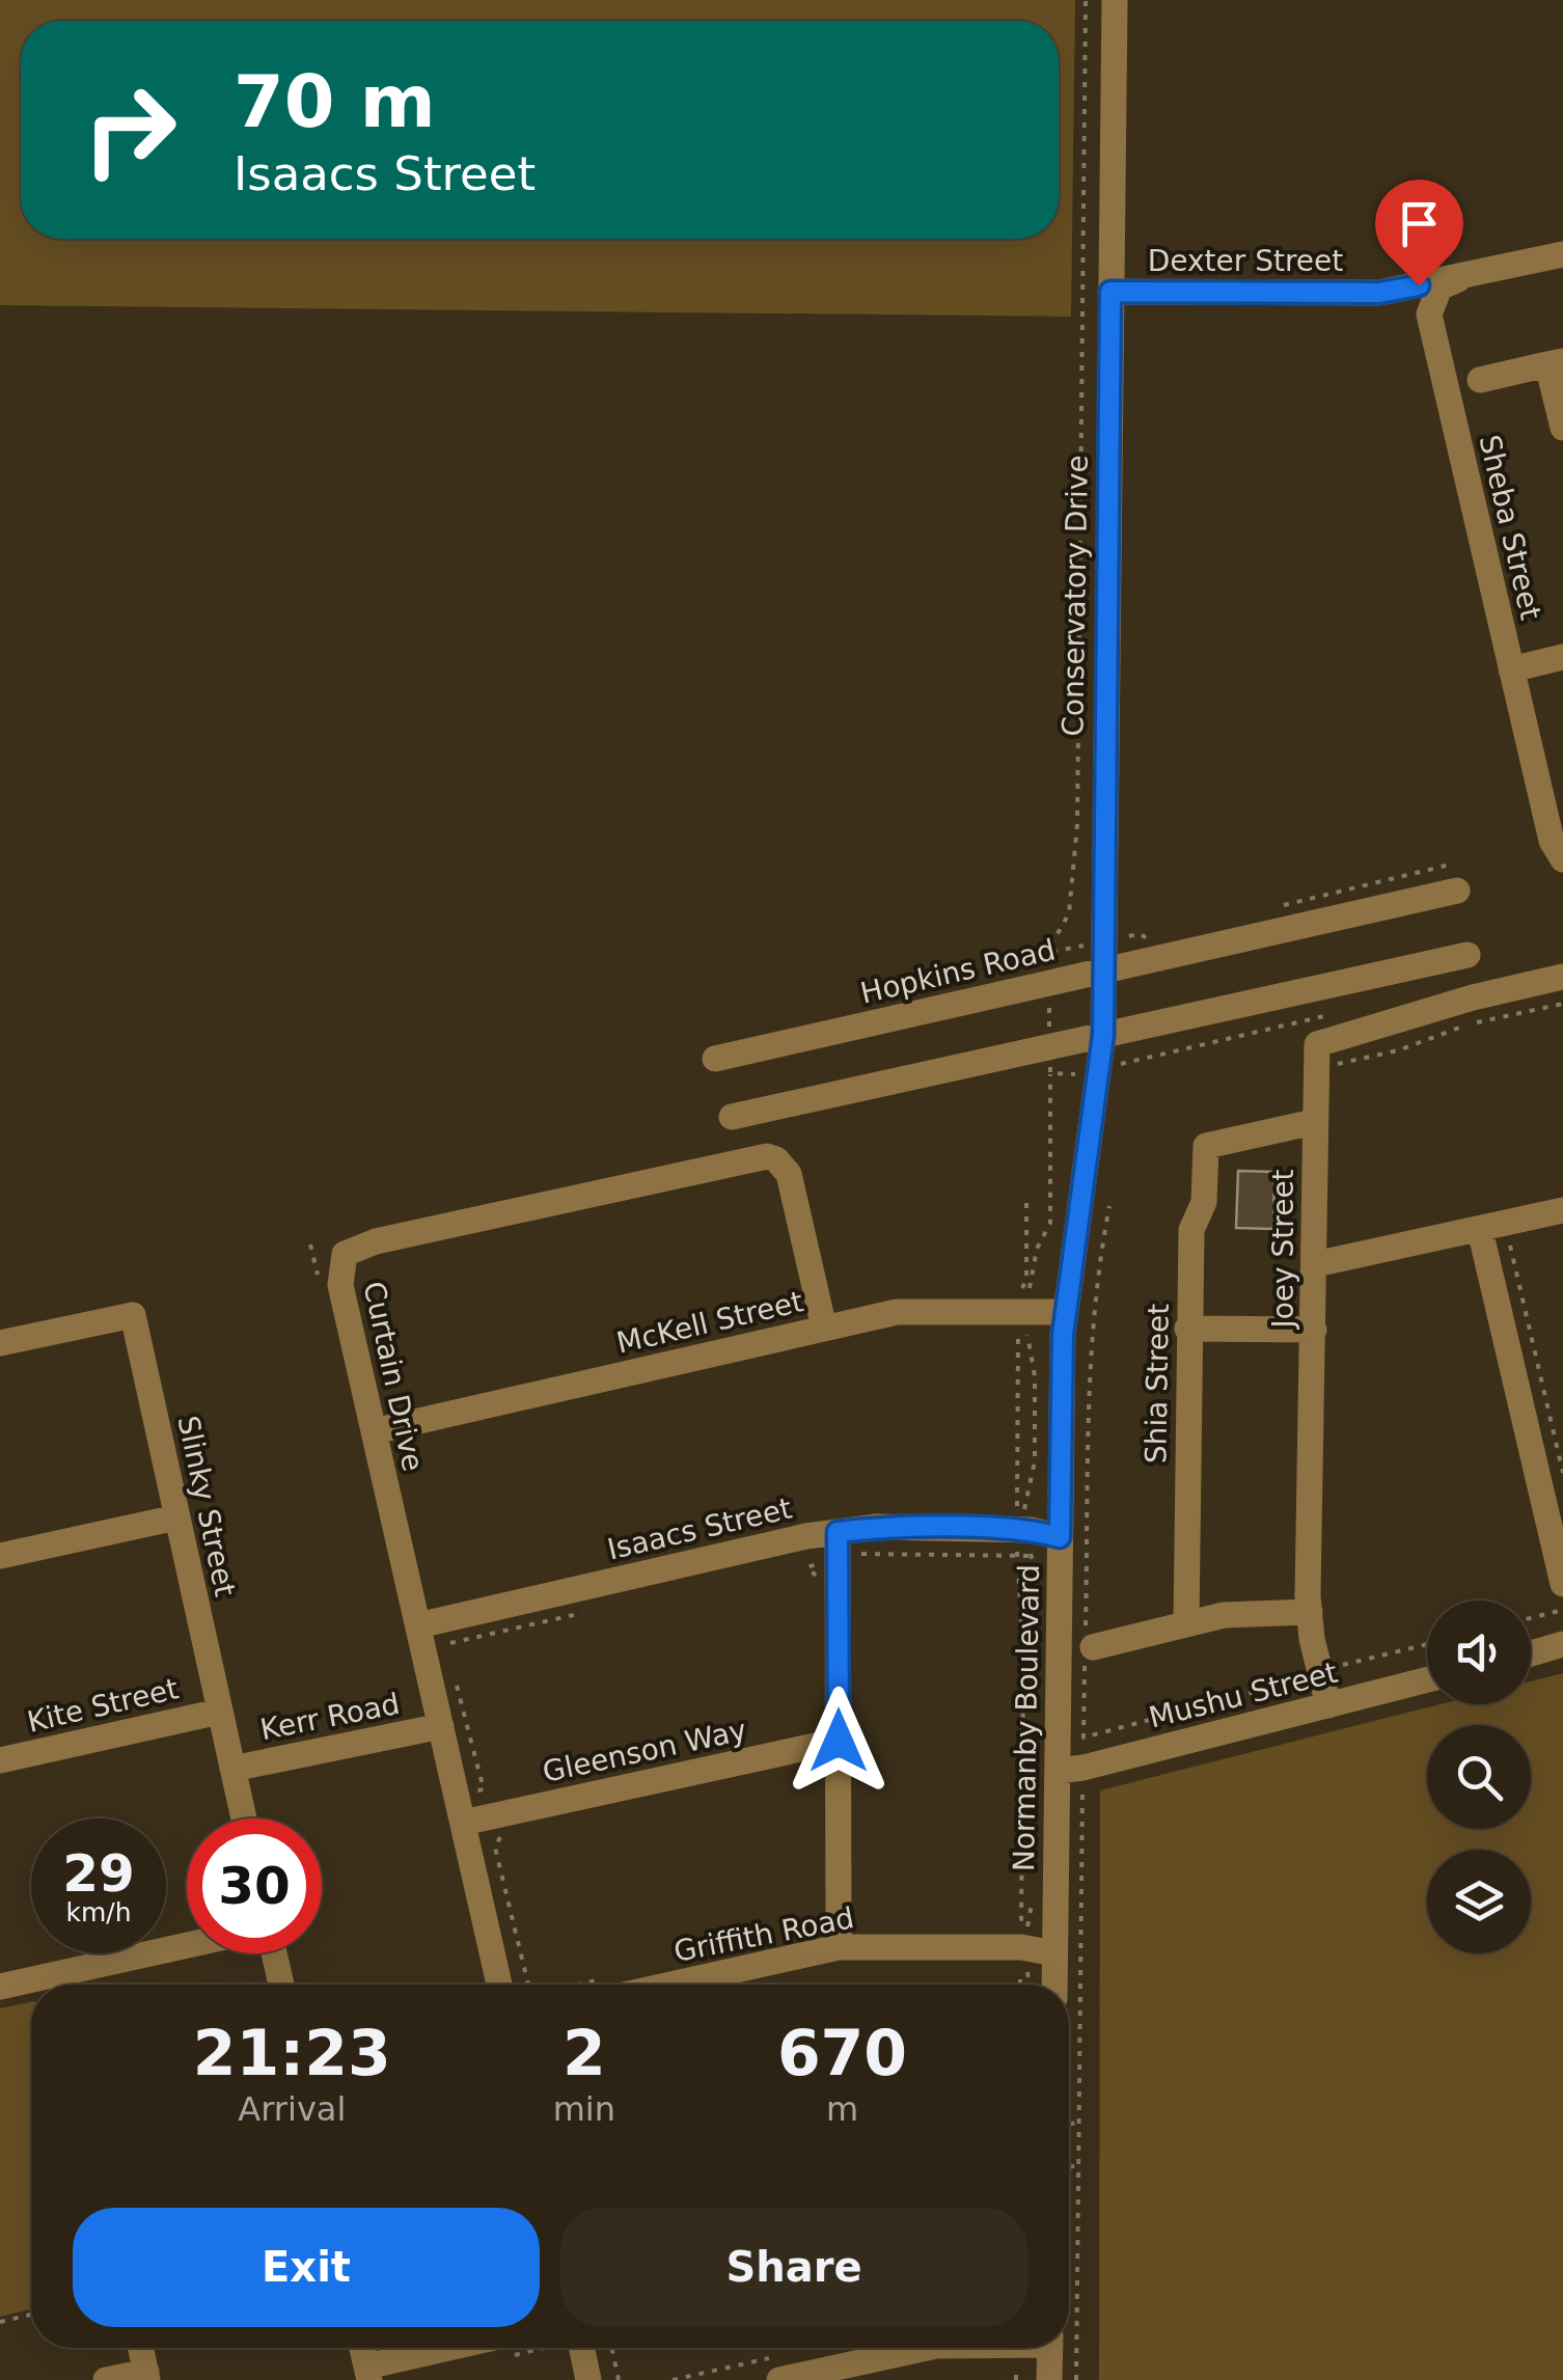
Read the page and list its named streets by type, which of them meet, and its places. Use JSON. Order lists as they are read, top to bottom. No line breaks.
{"streets":{"street":["Dexter Street","Sheba Street","Conservatory Drive","Hopkins Road","Joey Street","McKell Street","Curtain Drive","Shia Street","Slinky Street","Isaacs Street","Mushu Street","Kite Street","Kerr Road","Normanby Boulevard","Gleenson Way","Griffith Road"]},"crossings":[["Dexter Street","Sheba Street"],["Dexter Street","Conservatory Drive"],["Conservatory Drive","Hopkins Road"],["Conservatory Drive","Normanby Boulevard"],["Joey Street","Shia Street"],["Joey Street","Mushu Street"],["McKell Street","Curtain Drive"],["McKell Street","Normanby Boulevard"],["Curtain Drive","Isaacs Street"],["Curtain Drive","Kerr Road"],["Curtain Drive","Gleenson Way"],["Slinky Street","Kite Street"],["Slinky Street","Kerr Road"],["Isaacs Street","Normanby Boulevard"],["Mushu Street","Normanby Boulevard"],["Normanby Boulevard","Griffith Road"]],"page":{"turn":["70 m","Isaacs Street"],"speed":"29 km/h","limit":"30","eta":["21:23","Arrival","2","min","670","m"],"buttons":["Exit","Share"]}}
